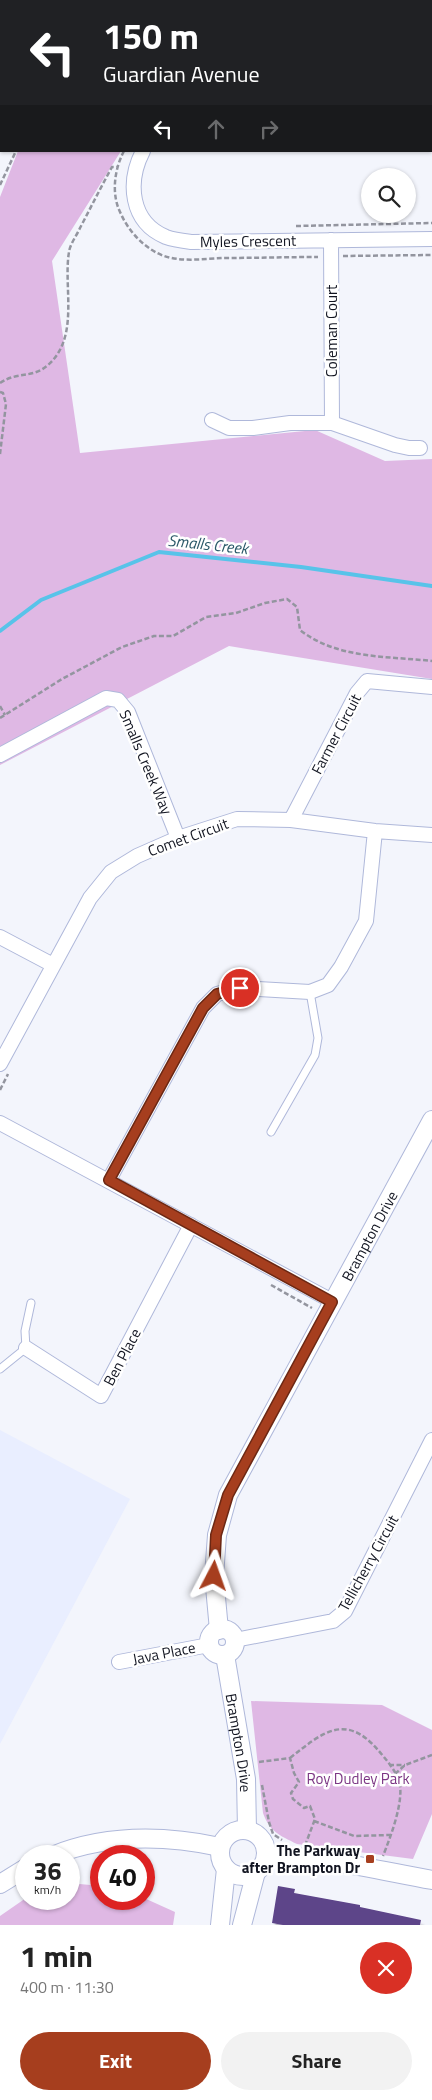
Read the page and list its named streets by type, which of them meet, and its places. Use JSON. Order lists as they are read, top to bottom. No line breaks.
{"streets":{"street":["Myles Crescent","Coleman Court","Farmer Circuit","Smalls Creek Way","Comet Circuit","Brampton Drive","Ben Place","Tellicherry Circuit","Java Place"]},"crossings":[["Myles Crescent","Coleman Court"],["Farmer Circuit","Comet Circuit"],["Smalls Creek Way","Comet Circuit"],["Brampton Drive","Tellicherry Circuit"],["Brampton Drive","Java Place"],["Tellicherry Circuit","Java Place"]],"water":["Smalls Creek"],"parks":["Roy Dudley Park"],"places":{"transit":["The Parkway after Brampton Dr"]},"page":{"turn":["150 m","Guardian Avenue"],"speed":"36 km/h","limit":"40","heading":["1 min","400 m · 11:30"],"buttons":["Exit","Share"]}}
